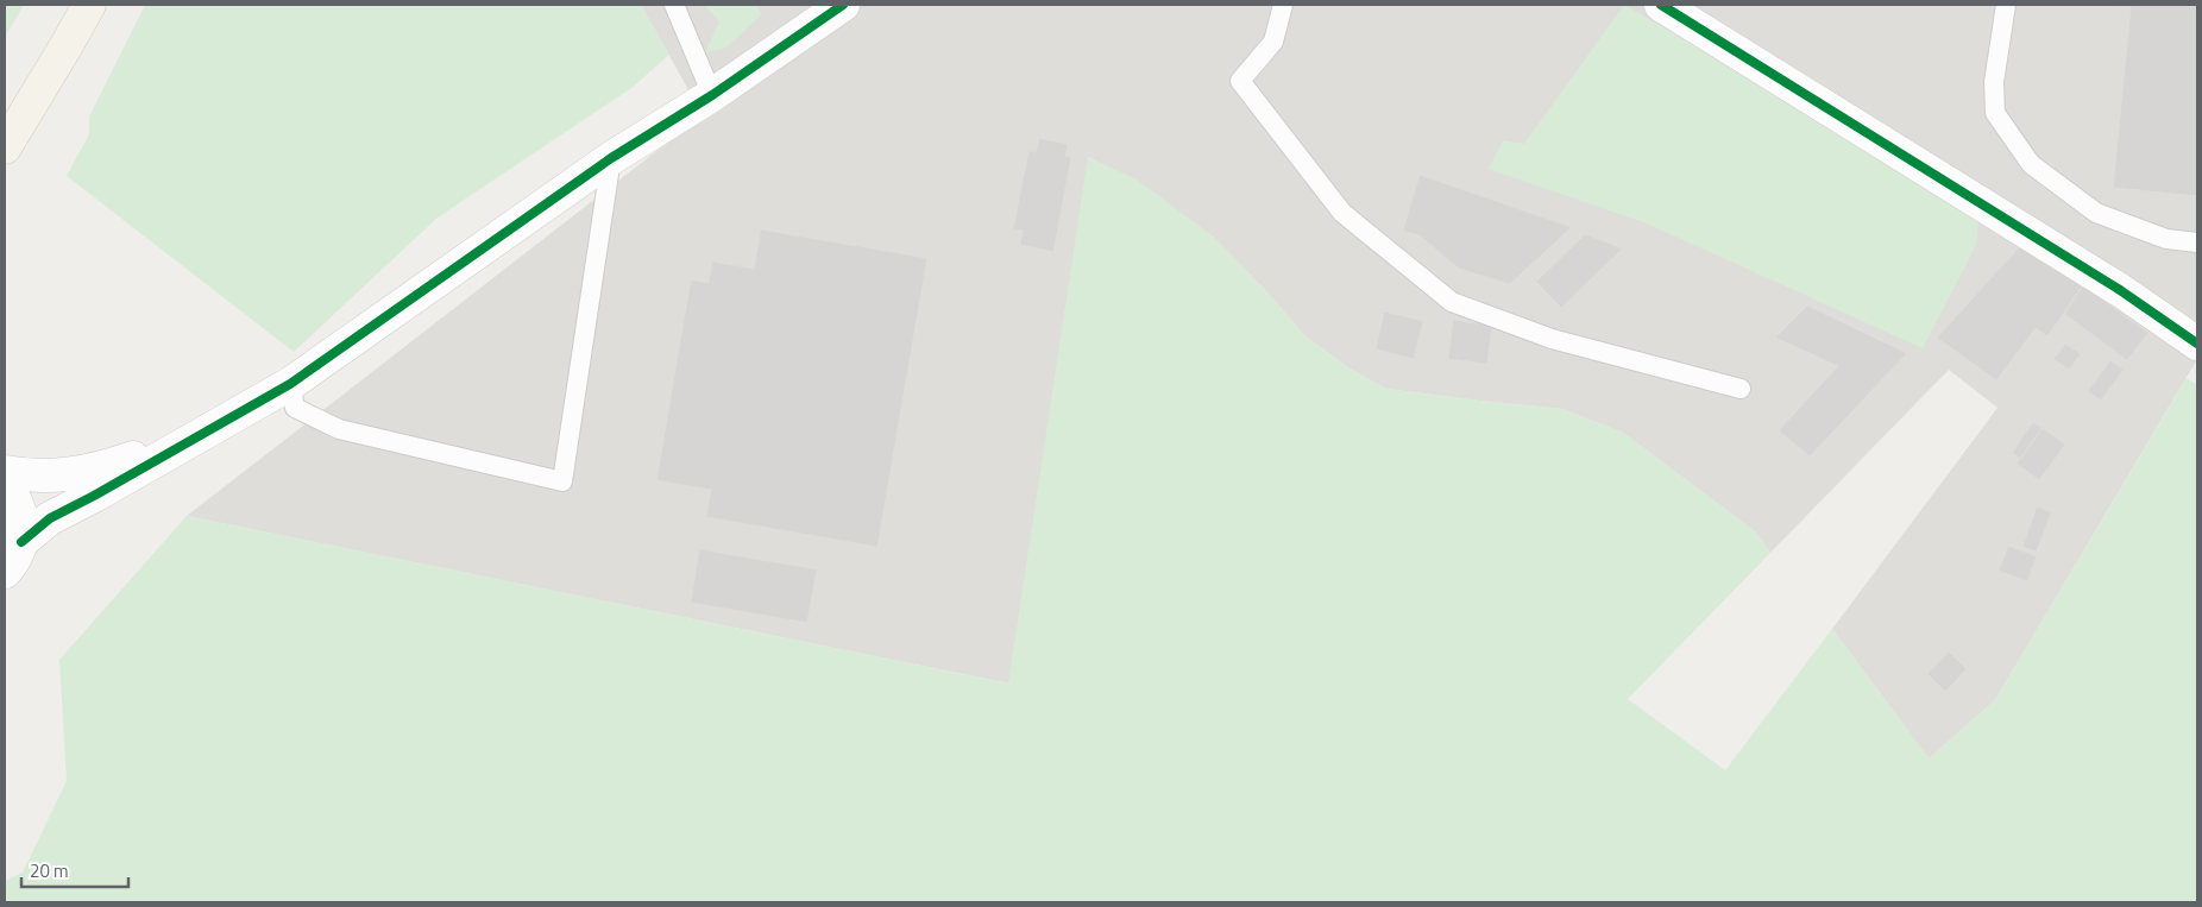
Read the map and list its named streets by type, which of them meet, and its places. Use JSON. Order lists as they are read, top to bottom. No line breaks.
{"scale_bar":"20 m"}
